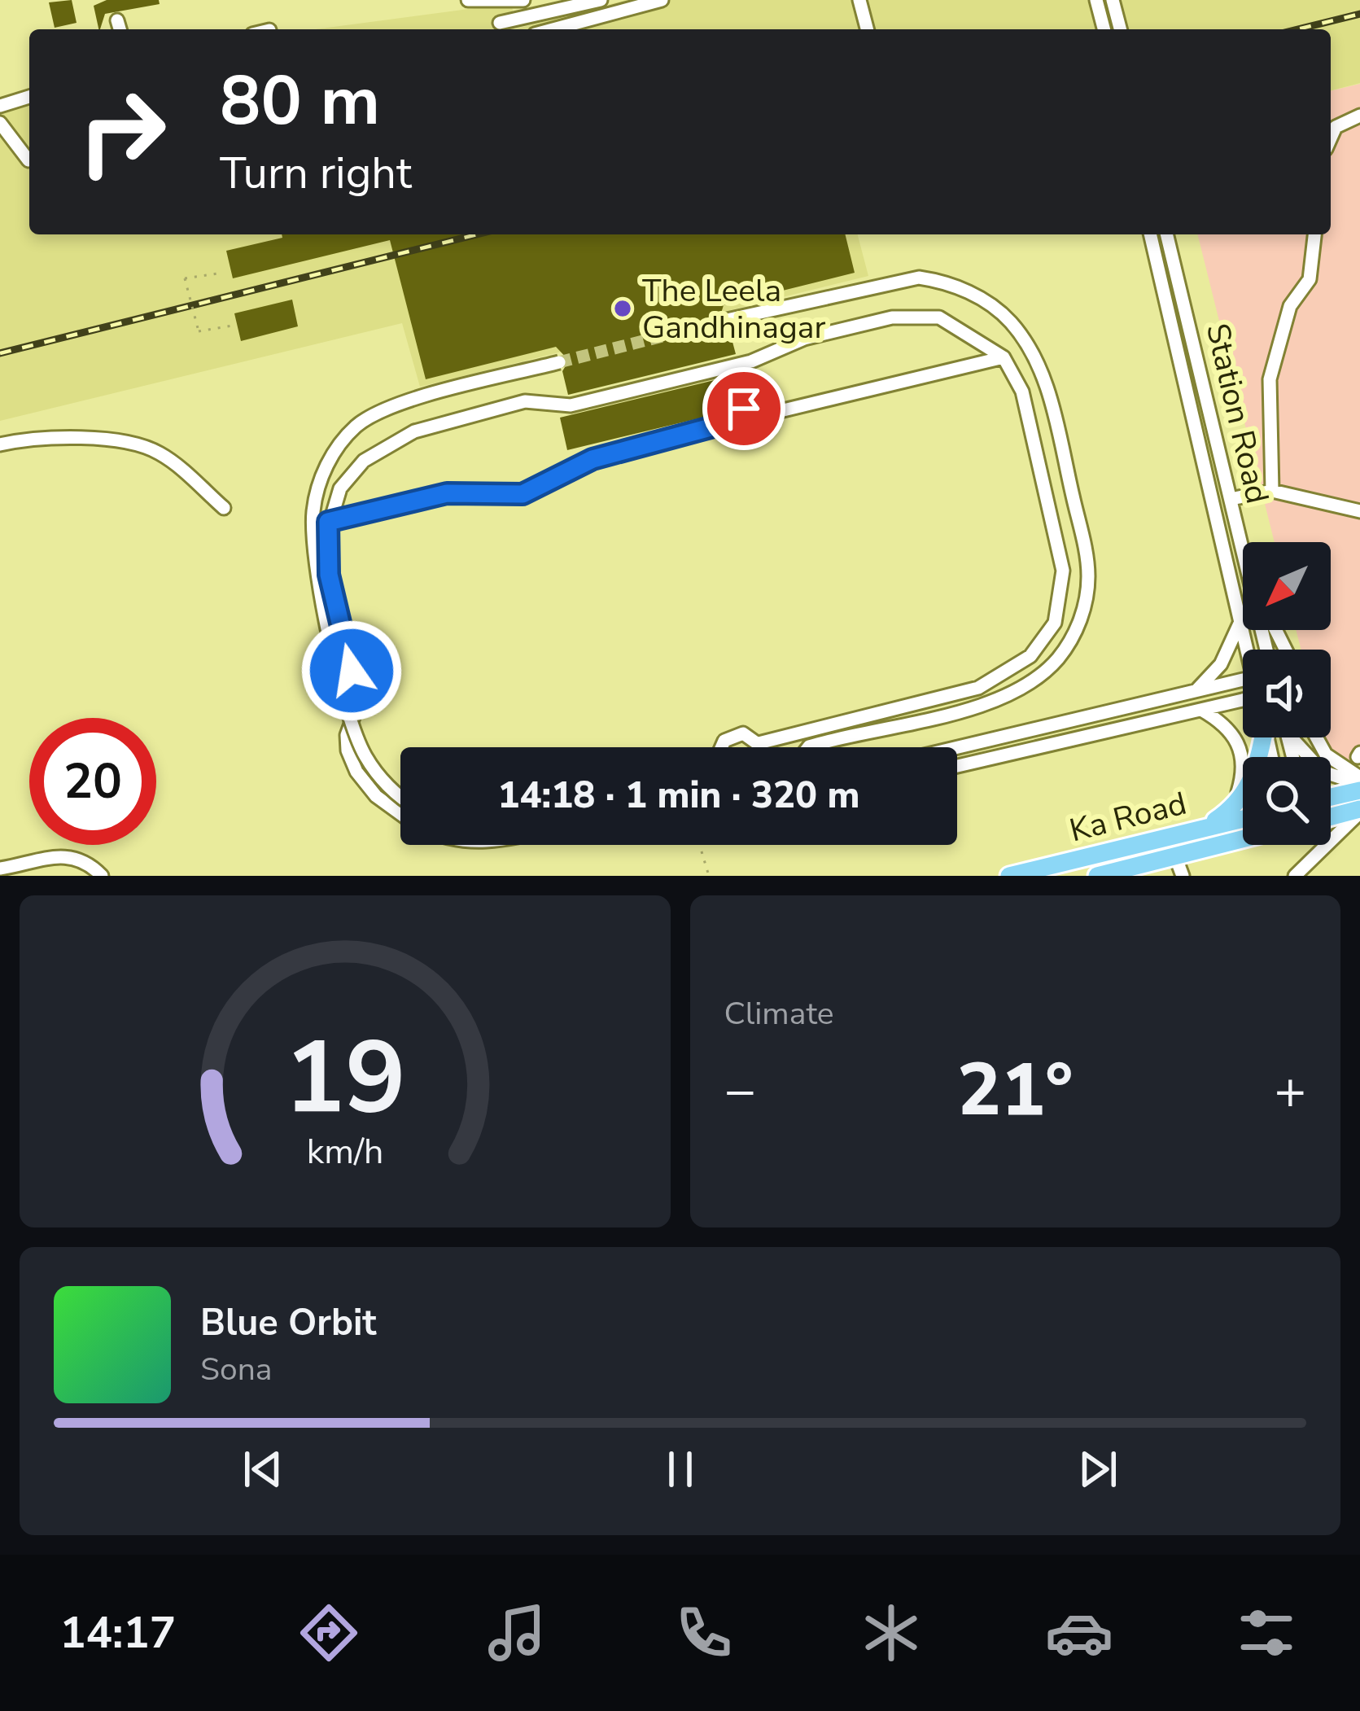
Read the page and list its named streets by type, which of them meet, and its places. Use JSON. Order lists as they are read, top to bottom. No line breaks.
{"streets":{"main road":["Ka Road"],"street":["Station Road"]},"places":["The Leela Gandhinagar"],"north":"bottom left","page":{"turn":["80 m","Turn right"],"limit":"20","trip":"14:18 · 1 min · 320 m","tile":"Climate","heat":["−","21°","+"],"song":["Blue Orbit","Sona"],"tabs":"14:17","gauge":["19","km/h"]}}
